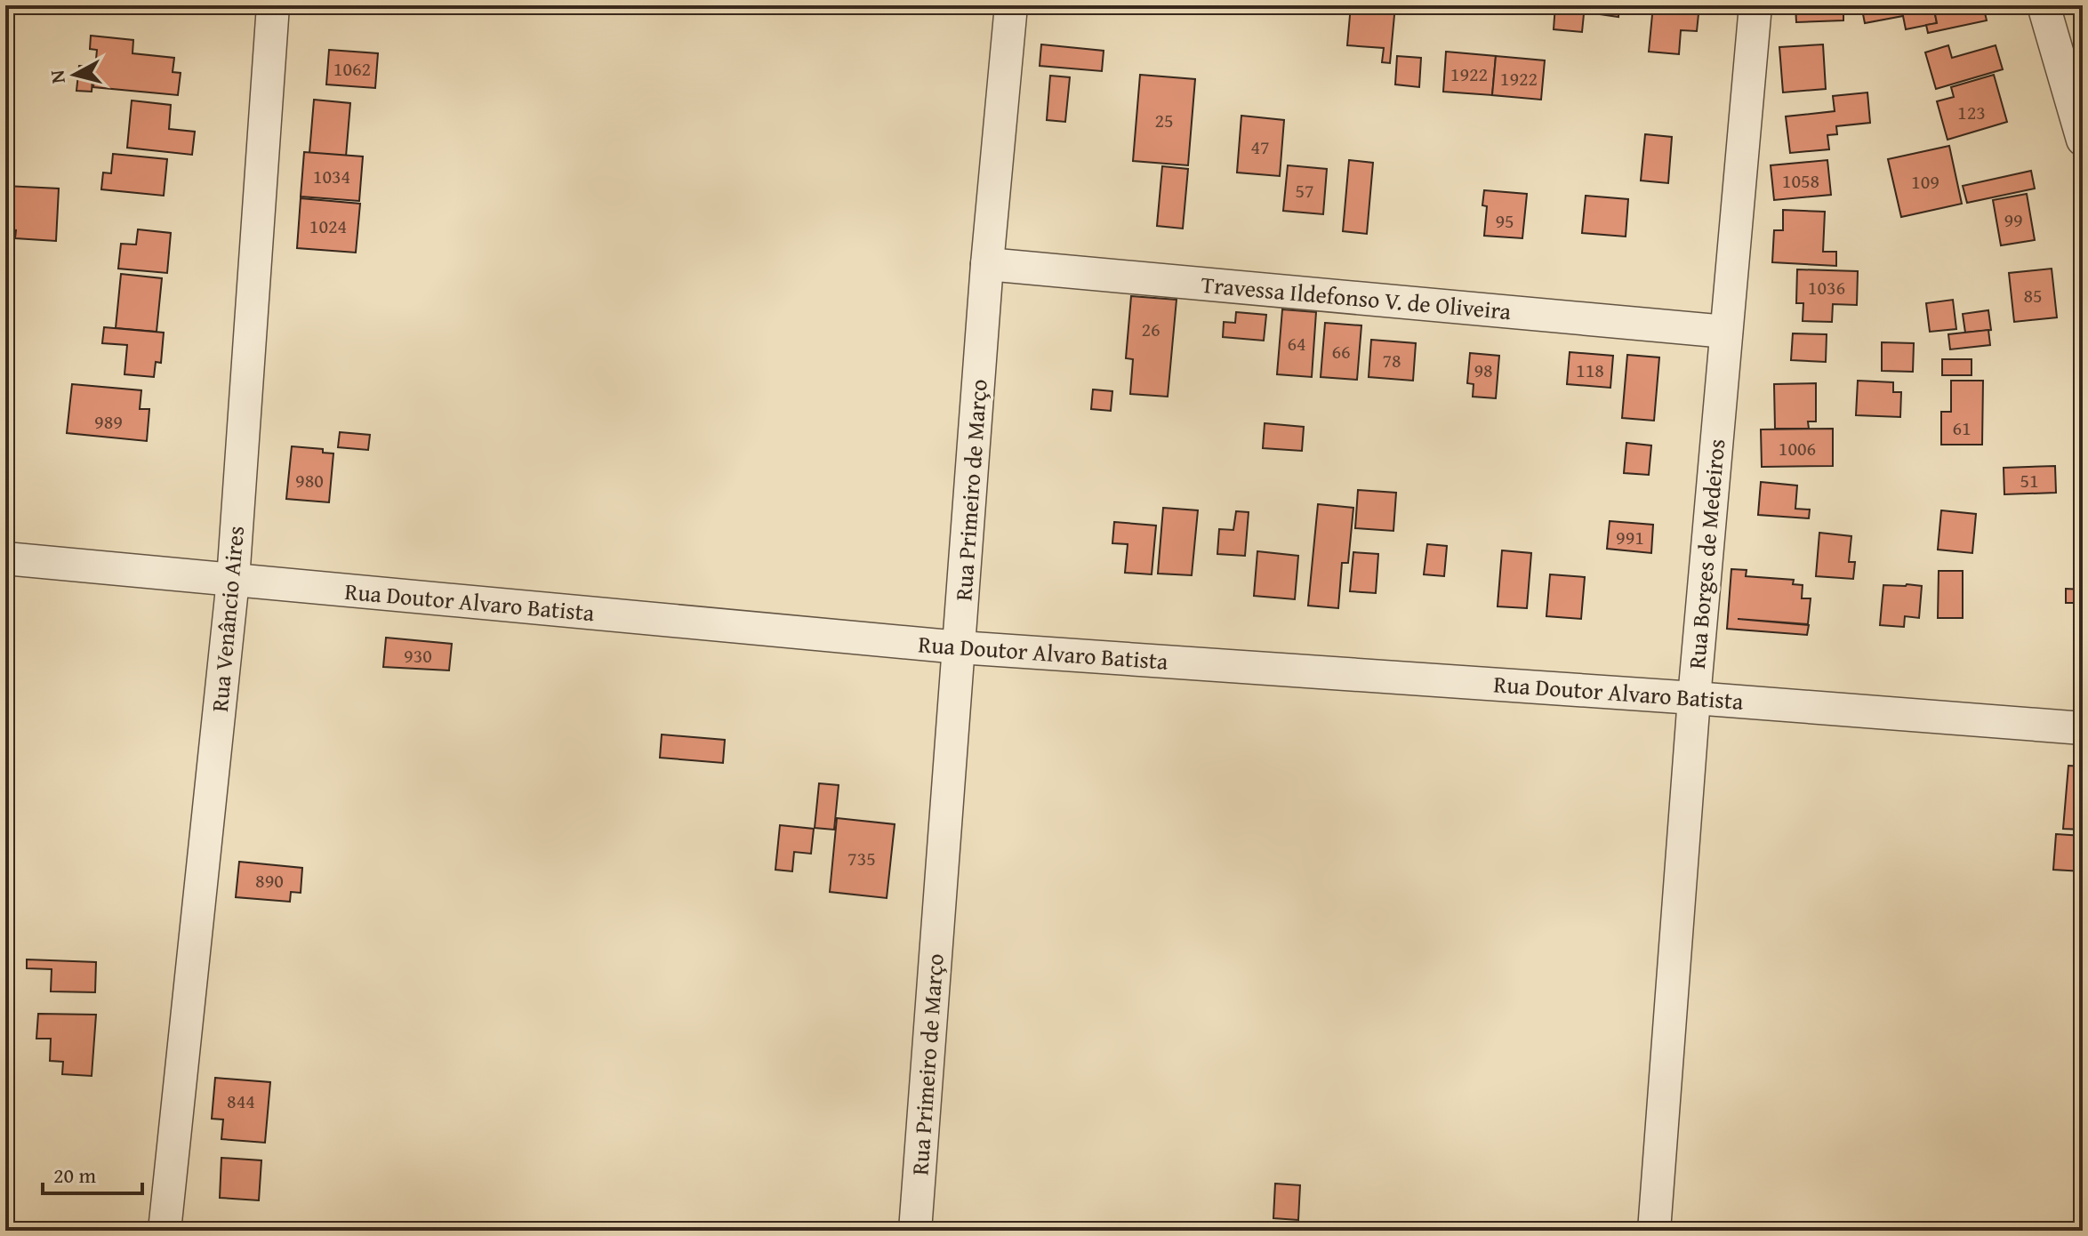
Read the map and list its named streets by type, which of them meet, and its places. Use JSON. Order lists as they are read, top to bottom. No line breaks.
{"streets":{"street":["Travessa Ildefonso V. de Oliveira","Rua Primeiro de Março","Rua Borges de Medeiros","Rua Doutor Alvaro Batista","Rua Venâncio Aires"]},"crossings":[["Travessa Ildefonso V. de Oliveira","Rua Primeiro de Março"],["Travessa Ildefonso V. de Oliveira","Rua Borges de Medeiros"],["Rua Primeiro de Março","Rua Doutor Alvaro Batista"],["Rua Borges de Medeiros","Rua Doutor Alvaro Batista"],["Rua Doutor Alvaro Batista","Rua Venâncio Aires"]],"house_numbers":["1062","1922","1922","123","25","47","1034","1058","109","57","99","95","1024","1036","85","26","64","66","78","98","118","989","61","1006","980","51","991","930","735","890","844"],"scale_bar":"20 m","north":"left"}
